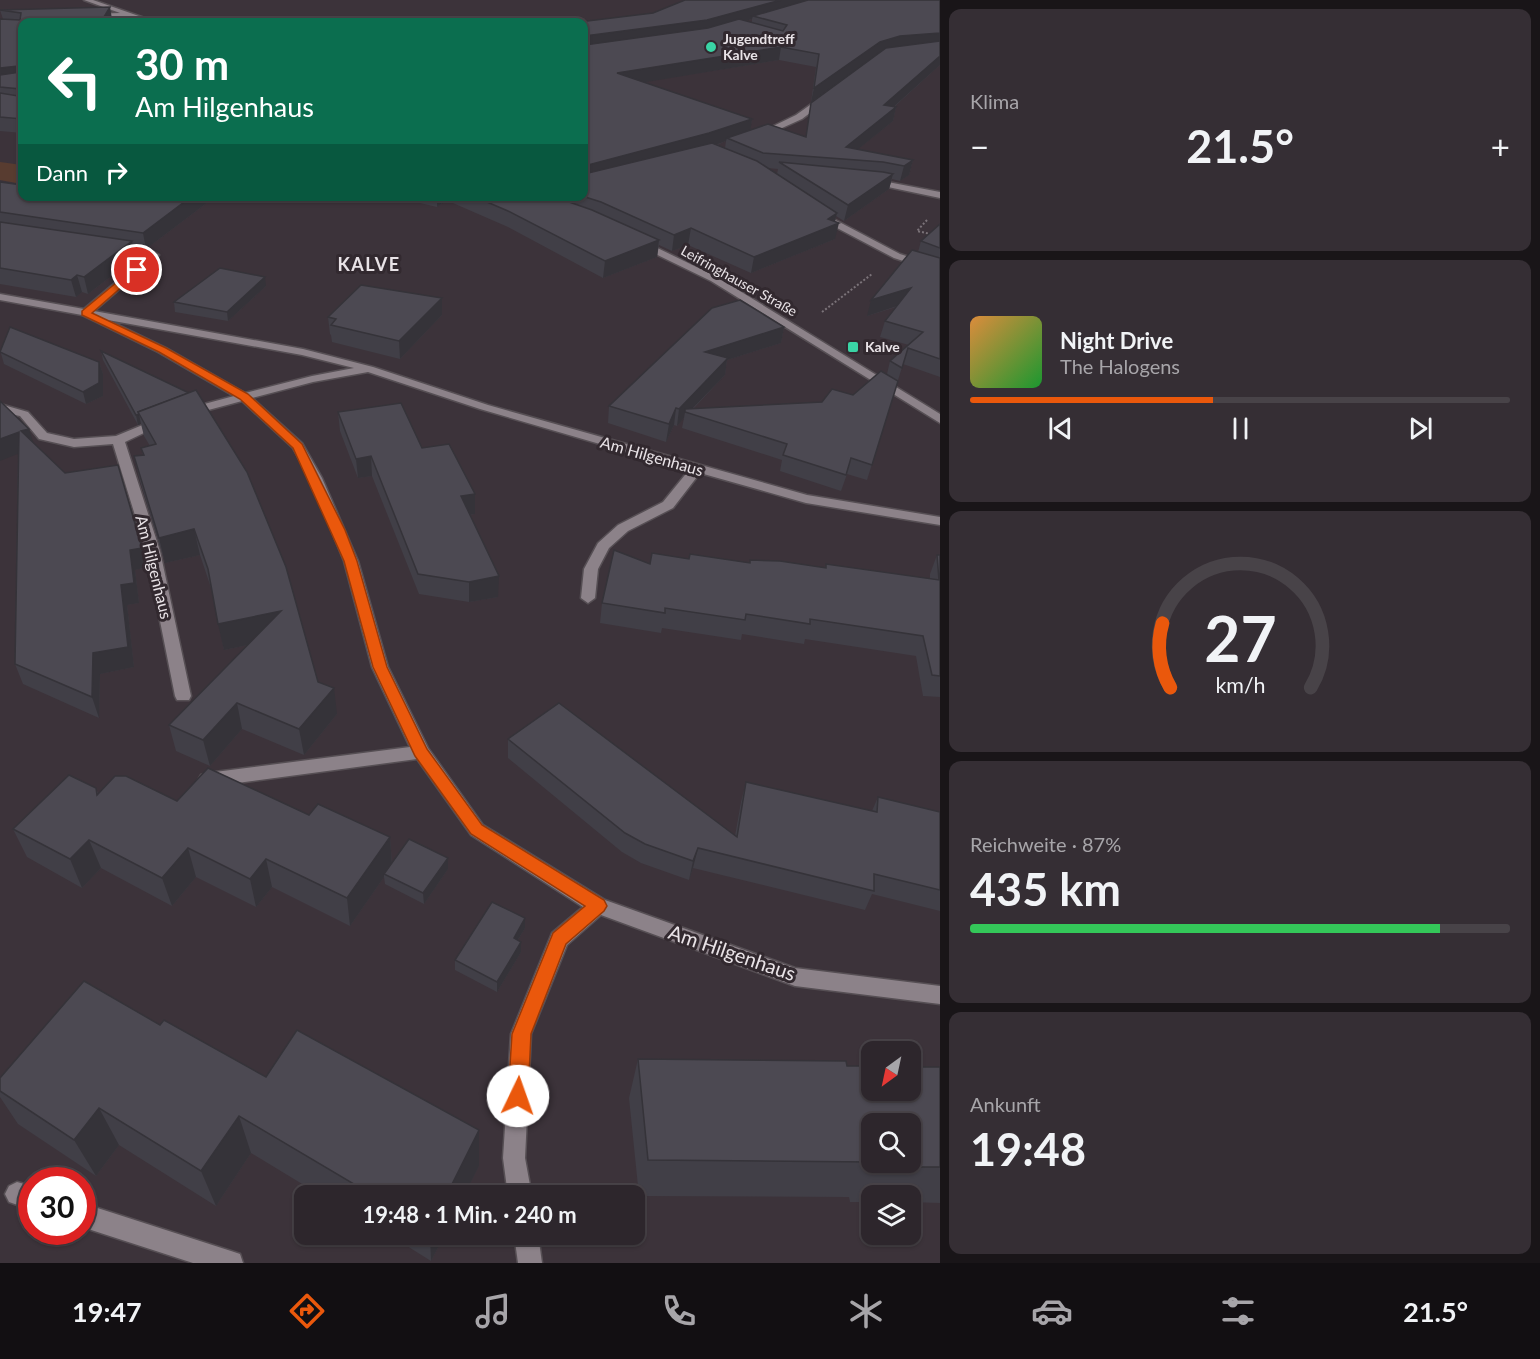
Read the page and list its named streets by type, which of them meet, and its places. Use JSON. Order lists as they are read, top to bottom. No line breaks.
{"streets":{"street":["Leifringhauser Straße","Am Hilgenhaus"]},"districts":["KALVE"],"places":{"other":["Jugendtreff Kalve"],"transit":["Kalve"]},"north":"bottom left","page":{"tile":["Klima",["Reichweite · 87%","435 km"],["Ankunft","19:48"]],"turn":["30 m","Am Hilgenhaus"],"heat":["−","21.5°","+"],"then":"Dann","song":["Night Drive","The Halogens"],"limit":"30","trip":"19:48 · 1 Min. · 240 m","tabs":["19:47","21.5°"],"gauge":["27","km/h"]}}
